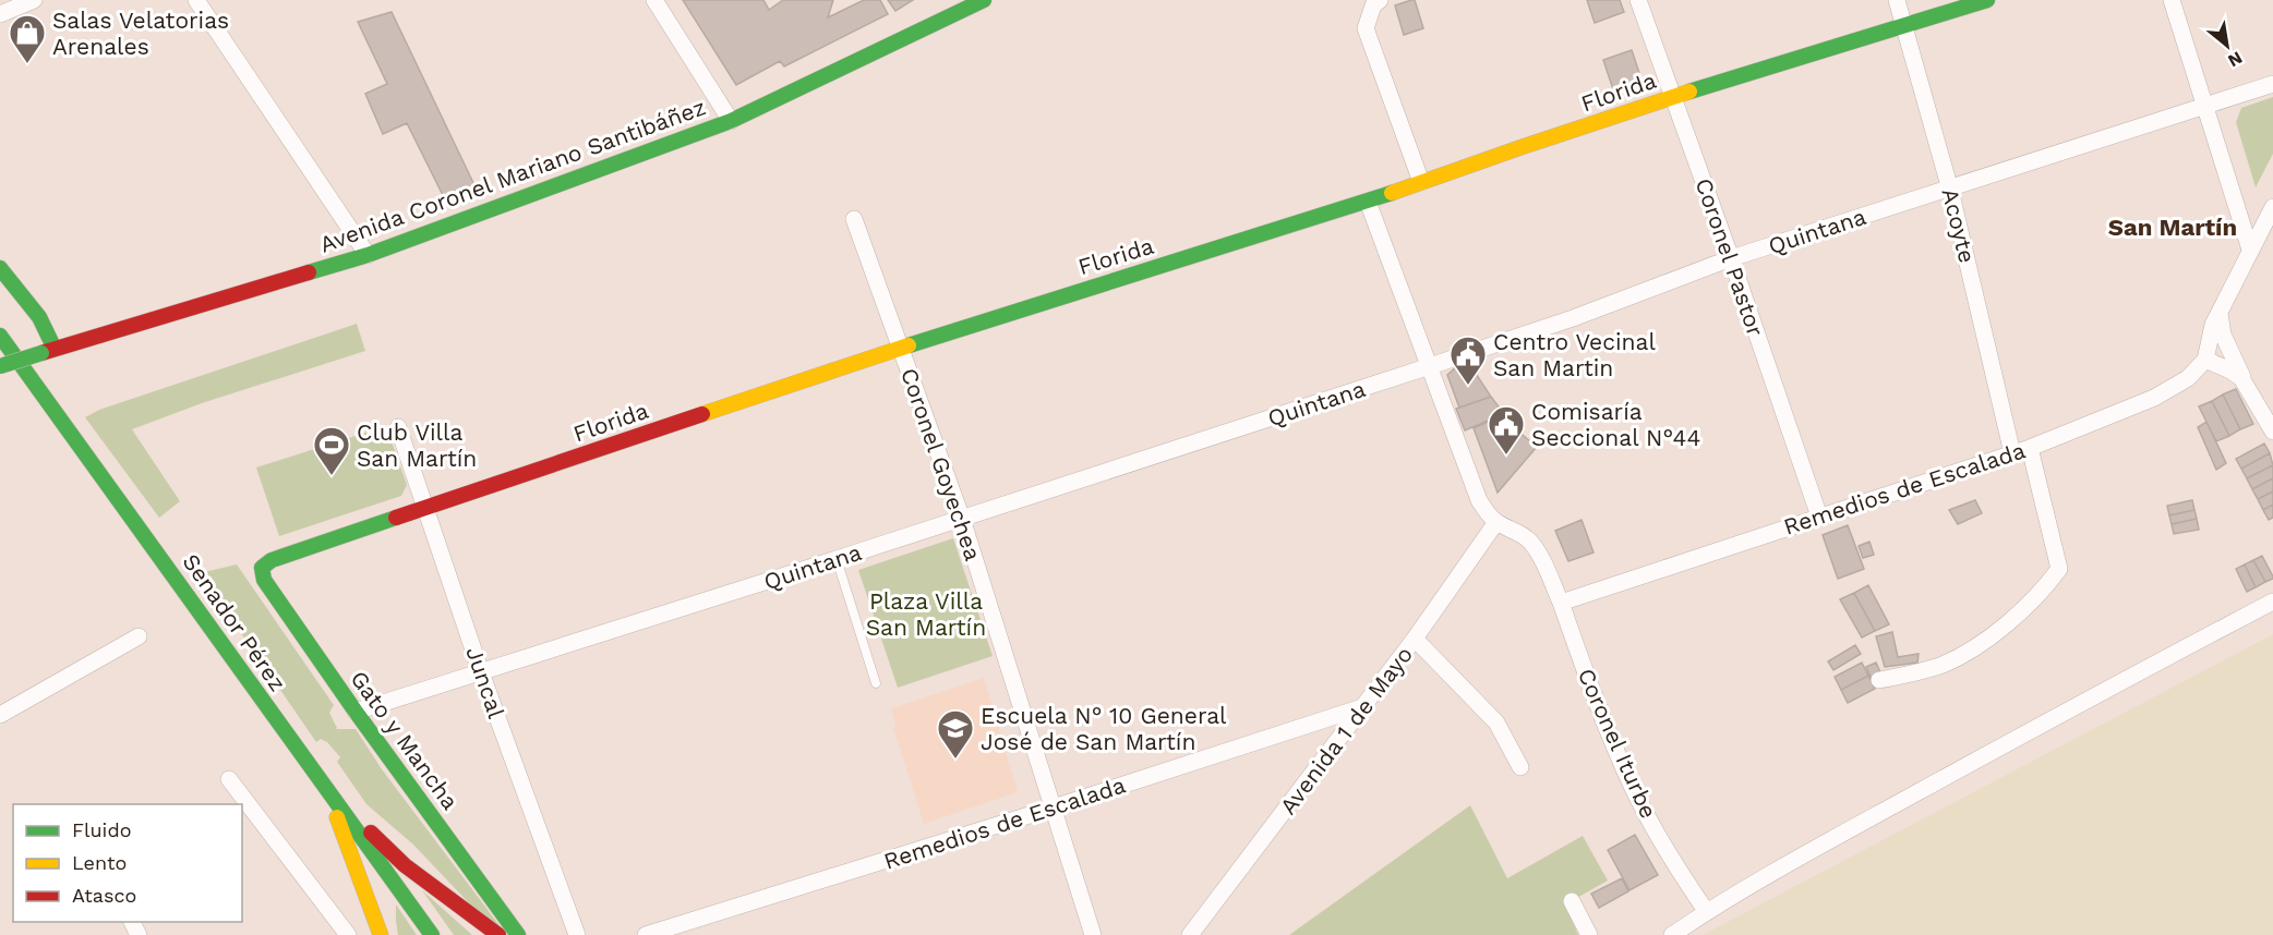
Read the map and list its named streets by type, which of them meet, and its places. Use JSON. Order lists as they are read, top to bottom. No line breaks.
{"streets":{"street":["Florida","Avenida Coronel Mariano Santibáñez","Acoyte","Quintana","Coronel Pastor","Coronel Goyechea","Remedios de Escalada","Senador Pérez","Juncal","Avenida 1 de Mayo","Gato y Mancha","Coronel Iturbe"]},"crossings":[["Florida","Acoyte"],["Florida","Coronel Pastor"],["Florida","Coronel Goyechea"],["Florida","Juncal"],["Florida","Gato y Mancha"],["Acoyte","Quintana"],["Acoyte","Remedios de Escalada"],["Quintana","Coronel Pastor"],["Quintana","Coronel Goyechea"],["Quintana","Juncal"],["Quintana","Gato y Mancha"],["Coronel Pastor","Remedios de Escalada"],["Coronel Goyechea","Remedios de Escalada"],["Remedios de Escalada","Avenida 1 de Mayo"],["Remedios de Escalada","Coronel Iturbe"]],"districts":["San Martín"],"parks":["Plaza Villa San Martín"],"places":{"shop":["Salas Velatorias Arenales"],"public building":["Centro Vecinal San Martin","Comisaría Seccional N°44"],"sports":["Club Villa San Martín"],"school or university":["Escuela N° 10 General José de San Martín"]},"legend":["Fluido","Lento","Atasco"],"north":"bottom right"}
